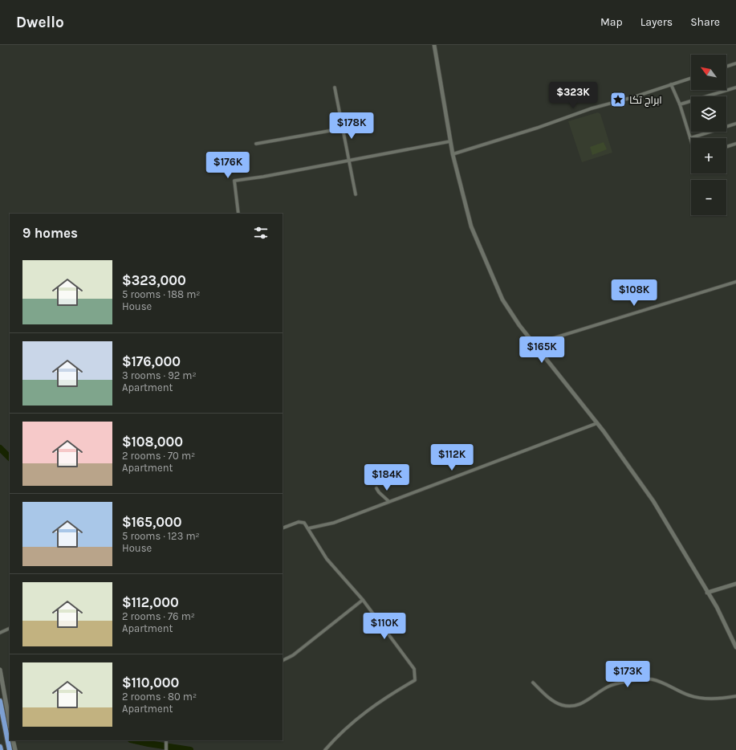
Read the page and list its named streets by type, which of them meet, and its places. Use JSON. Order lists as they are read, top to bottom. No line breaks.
{"places":{"place":["ابراج تكا"]},"north":"top left","page":{"header":"Dwello","nav":["Map","Layers","Share"],"map_buttons":["+","−"],"price":["$323K","$178K","$176K","$108K","$165K","$112K","$184K","$110K","$173K"],"heading":"9 homes","list":[{"name":"$323,000","note":"5 rooms · 188 m² · House"},{"name":"$176,000","note":"3 rooms · 92 m² · Apartment"},{"name":"$108,000","note":"2 rooms · 70 m² · Apartment"},{"name":"$165,000","note":"5 rooms · 123 m² · House"},{"name":"$112,000","note":"2 rooms · 76 m² · Apartment"},{"name":"$110,000","note":"2 rooms · 80 m² · Apartment"}]}}
